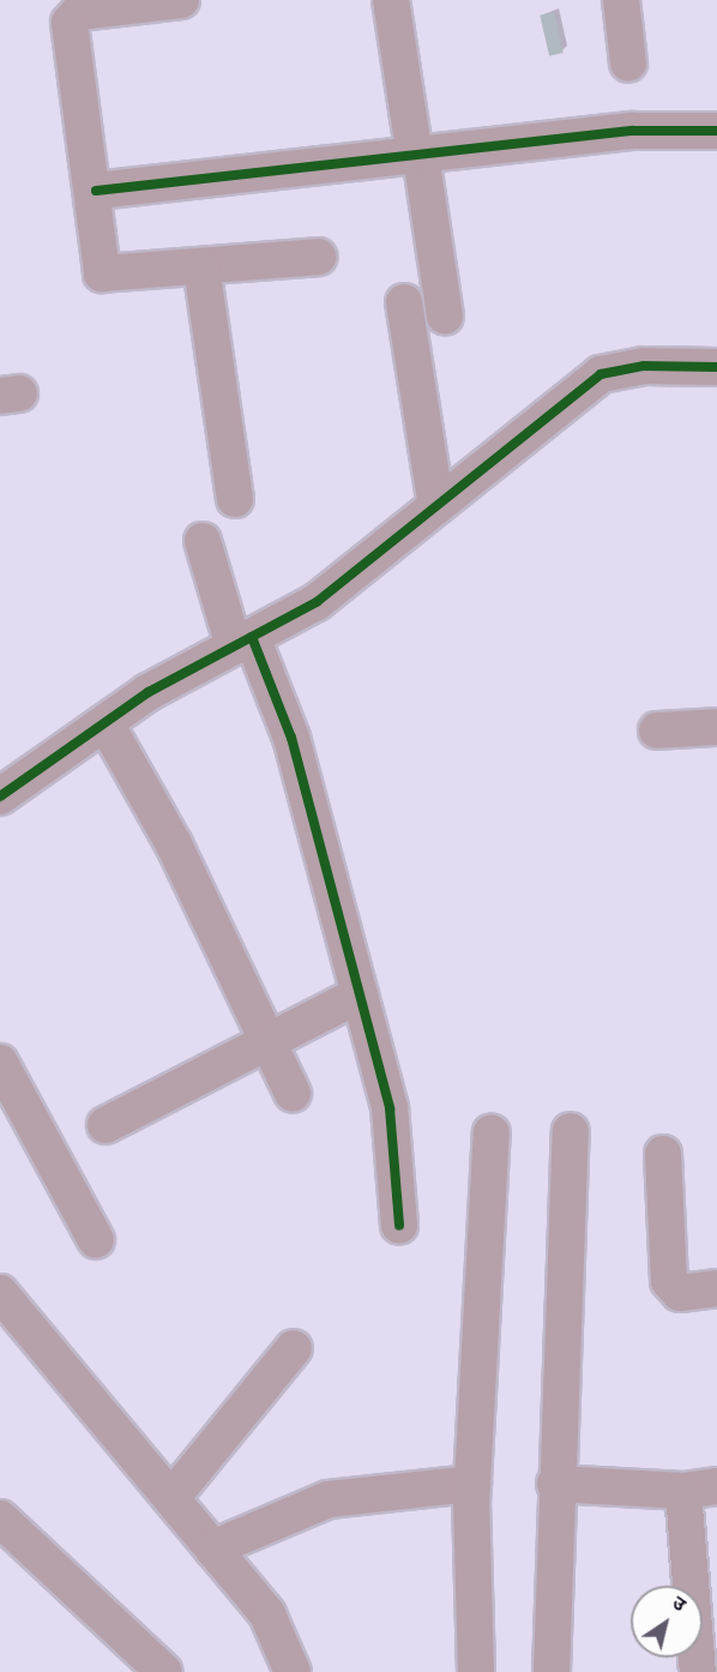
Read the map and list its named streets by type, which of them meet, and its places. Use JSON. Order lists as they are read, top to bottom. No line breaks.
{"north":"top right"}
